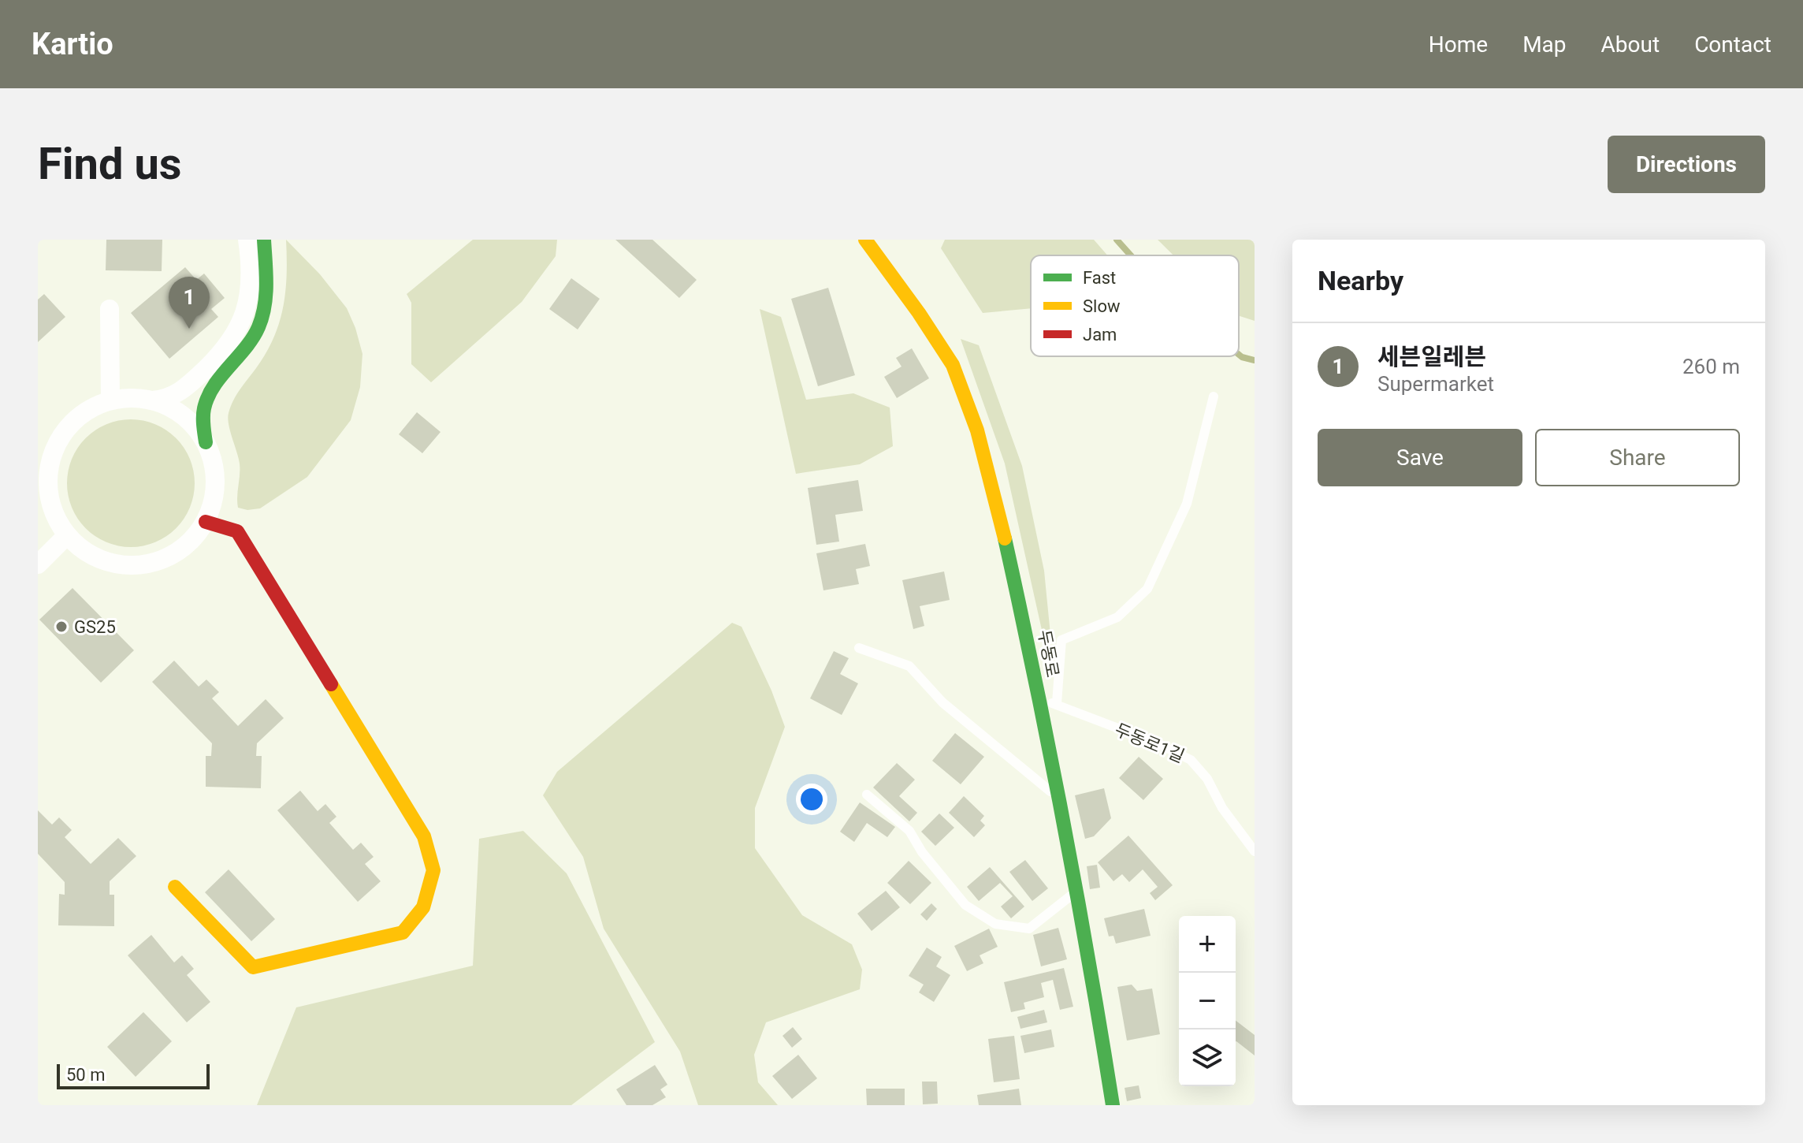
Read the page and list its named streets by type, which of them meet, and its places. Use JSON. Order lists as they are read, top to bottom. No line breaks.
{"streets":{"street":["두동로"],"lane":["두동로1길"]},"crossings":[["두동로","두동로1길"]],"places":["GS25"],"legend":["Fast","Slow","Jam"],"scale_bar":"50 m","page":{"header":"Kartio","nav":["Home","Map","About","Contact"],"buttons":["Directions",["Save","Share"]],"title":"Find us","heading":"Nearby","pins":"1","list":[{"mark":"1","name":"세븐일레븐","note":"Supermarket","value":"260 m"}],"map_buttons":["+","−"],"scale":"50 m"}}
